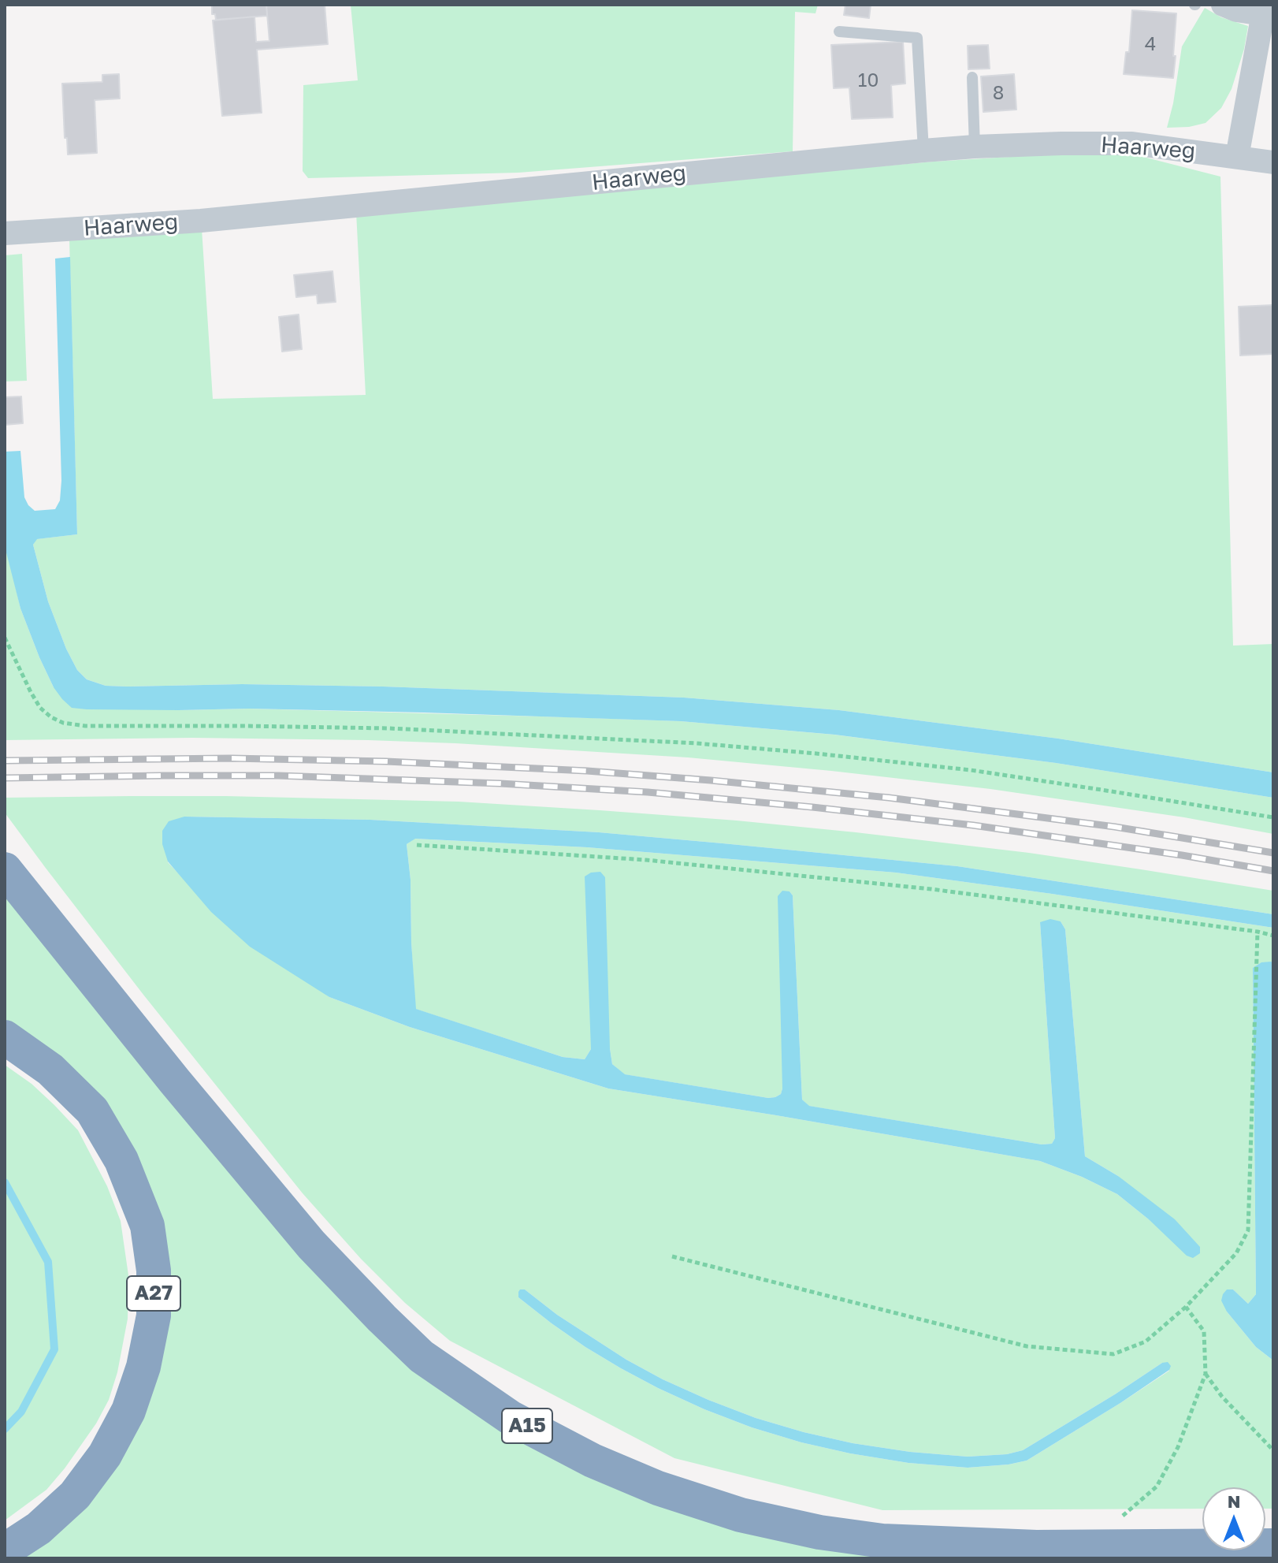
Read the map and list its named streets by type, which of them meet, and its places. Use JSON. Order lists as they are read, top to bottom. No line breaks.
{"streets":{"highway":["A27","A15"],"street":["Haarweg"]},"house_numbers":["4","10","8"],"north":"top"}
